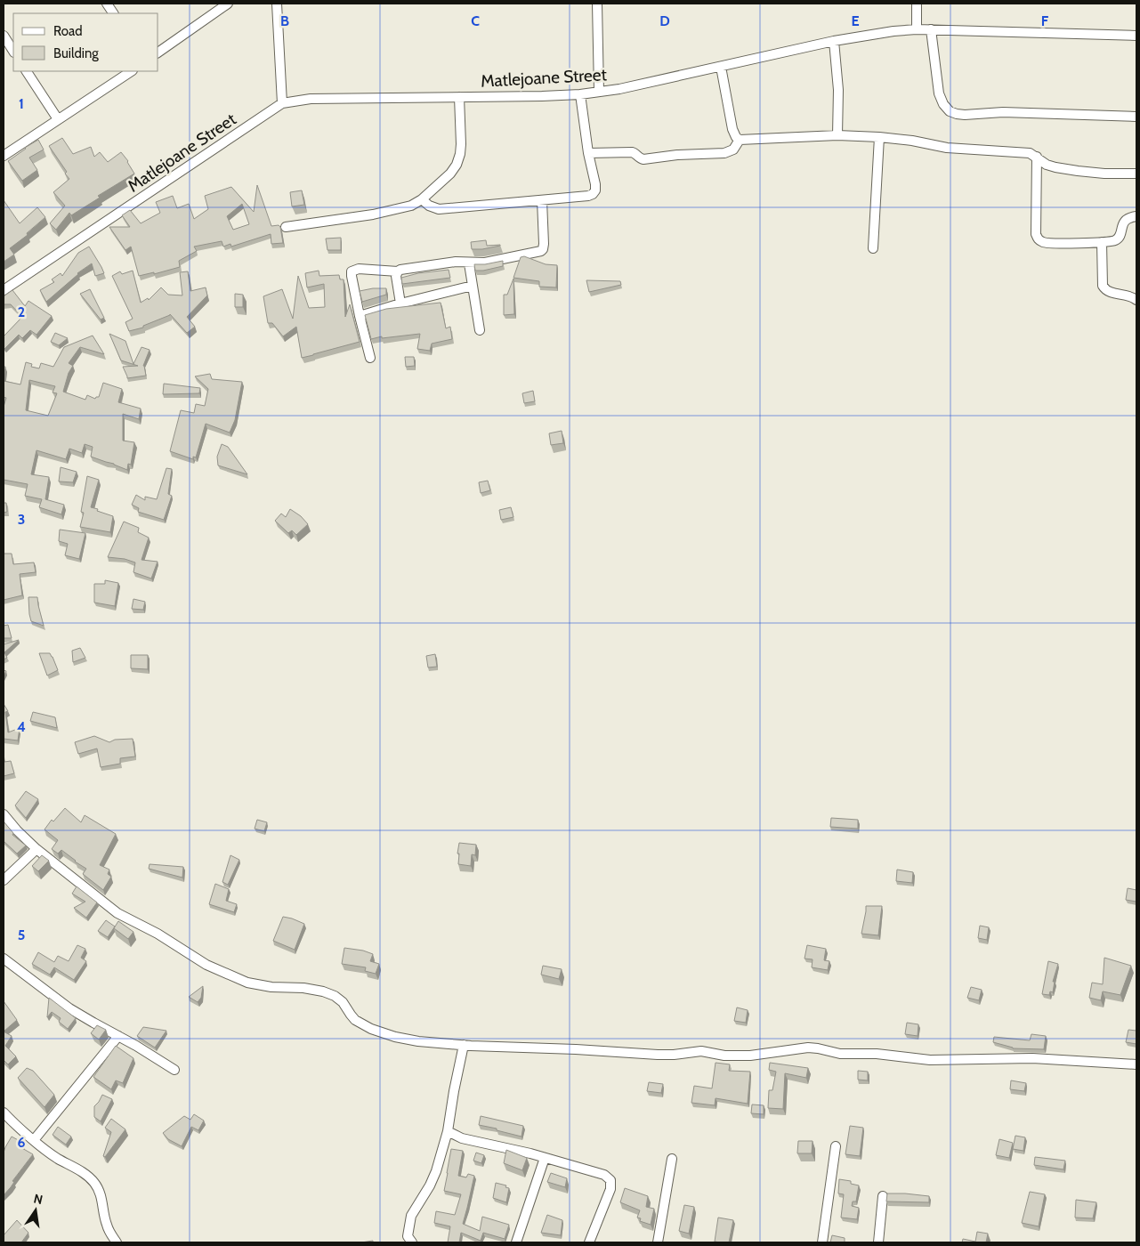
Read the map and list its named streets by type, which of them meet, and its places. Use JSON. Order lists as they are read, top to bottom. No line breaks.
{"streets":{"street":["Matlejoane Street"]},"legend":["Road","Building"],"north":"top","grid":{"columns":["B","C","D","E","F"],"rows":["1","2","3","4","5","6"]}}
